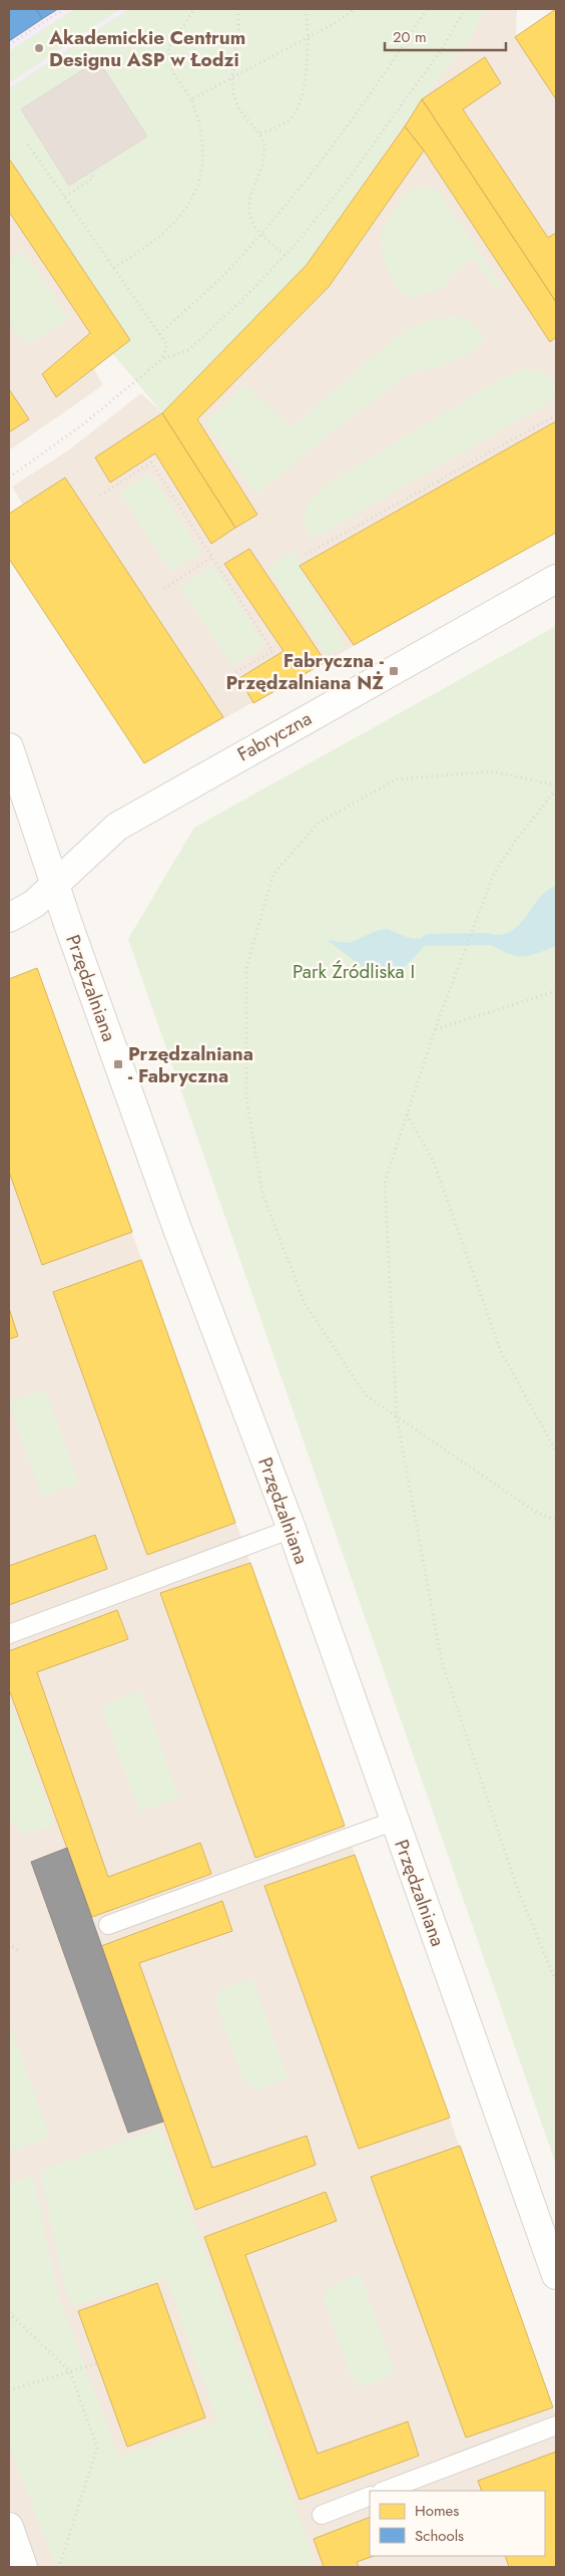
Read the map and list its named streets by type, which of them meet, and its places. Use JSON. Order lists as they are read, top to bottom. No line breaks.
{"streets":{"street":["Fabryczna","Przędzalniana"]},"crossings":[["Fabryczna","Przędzalniana"]],"parks":["Park Źródliska I"],"places":{"other":["Akademickie Centrum Designu ASP w Łodzi"],"transit":["Fabryczna - Przędzalniana NŻ","Przędzalniana - Fabryczna"]},"legend":["Homes","Schools"],"scale_bar":"20 m"}
